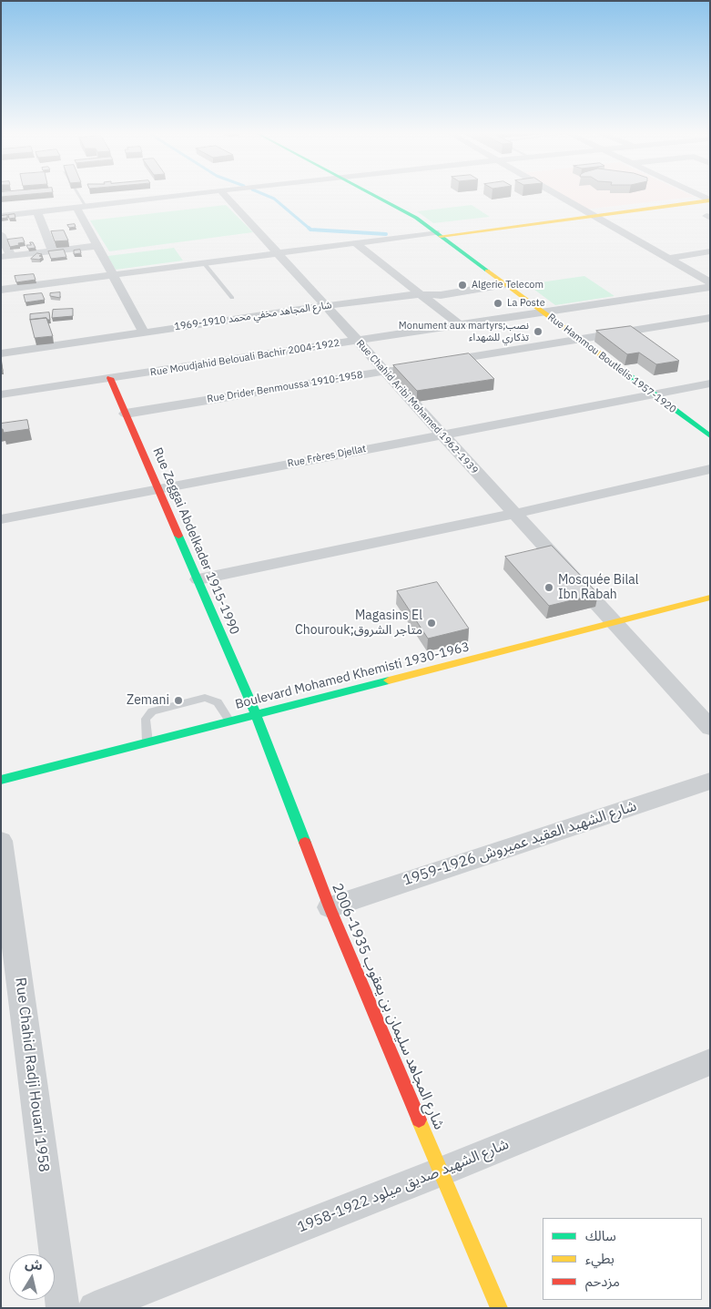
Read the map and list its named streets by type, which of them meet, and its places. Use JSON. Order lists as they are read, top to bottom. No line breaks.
{"streets":{"main road":["Rue Hammou Boutlelis 1957-1920","Rue Zeggai Abdelkader 1915-1990","Boulevard Mohamed Khemisti 1930-1963","شارع المجاهد سليمان بن يعقوب 1935-2006"],"street":["شارع المجاهد مخفي محمد 1910-1969","Rue Moudjahid Belouali Bachir 2004-1922","Rue Drider Benmoussa 1910-1958","Rue Chahid Aribi Mohamed 1962-1939","Rue Frères Djellat","شارع الشهيد العقيد عميروش 1926-1959","Rue Chahid Radji Houari 1958","شارع الشهيد صديق ميلود 1922-1958"]},"crossings":[["شارع المجاهد مخفي محمد 1910-1969","Rue Hammou Boutlelis 1957-1920"],["شارع المجاهد مخفي محمد 1910-1969","Rue Chahid Aribi Mohamed 1962-1939"],["Rue Moudjahid Belouali Bachir 2004-1922","Rue Hammou Boutlelis 1957-1920"],["Rue Moudjahid Belouali Bachir 2004-1922","Rue Chahid Aribi Mohamed 1962-1939"],["Rue Moudjahid Belouali Bachir 2004-1922","Rue Zeggai Abdelkader 1915-1990"],["Rue Hammou Boutlelis 1957-1920","Rue Frères Djellat"],["Rue Drider Benmoussa 1910-1958","Rue Chahid Aribi Mohamed 1962-1939"],["Rue Drider Benmoussa 1910-1958","Rue Zeggai Abdelkader 1915-1990"],["Rue Chahid Aribi Mohamed 1962-1939","Rue Frères Djellat"],["Rue Chahid Aribi Mohamed 1962-1939","Boulevard Mohamed Khemisti 1930-1963"],["Rue Frères Djellat","Rue Zeggai Abdelkader 1915-1990"],["Rue Zeggai Abdelkader 1915-1990","Boulevard Mohamed Khemisti 1930-1963"],["Rue Zeggai Abdelkader 1915-1990","شارع المجاهد سليمان بن يعقوب 1935-2006"],["Boulevard Mohamed Khemisti 1930-1963","شارع المجاهد سليمان بن يعقوب 1935-2006"],["شارع الشهيد العقيد عميروش 1926-1959","شارع المجاهد سليمان بن يعقوب 1935-2006"],["شارع المجاهد سليمان بن يعقوب 1935-2006","شارع الشهيد صديق ميلود 1922-1958"]],"places":["Algerie Telecom","La Poste","Monument aux martyrs;نصب تذكاري للشهداء","Mosquée Bilal Ibn Rabah","Magasins El Chourouk;متاجر الشروق","Zemani"],"legend":["سالك","بطيء","مزدحم"],"north":"top"}
